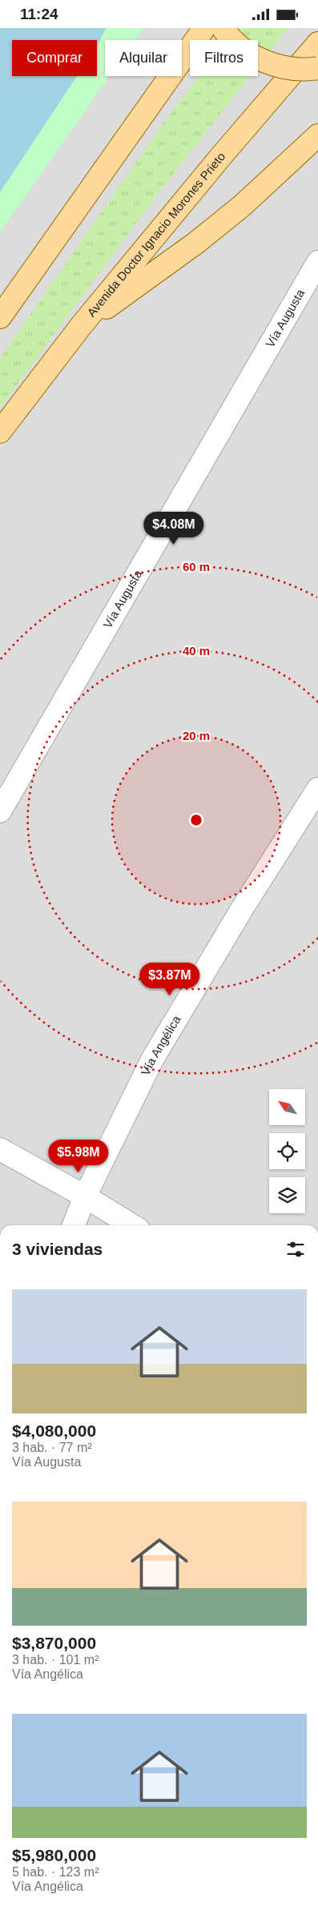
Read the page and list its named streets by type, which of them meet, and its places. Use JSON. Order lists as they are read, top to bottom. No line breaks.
{"streets":{"main road":["Avenida Doctor Ignacio Morones Prieto"],"street":["Vía Augusta","Vía Angélica"]},"north":"top left","page":{"status":"11:24","chip":["Comprar","Alquilar","Filtros"],"price":["$4.08M","$3.87M","$5.98M"],"heading":"3 viviendas","list":[{"name":"$4,080,000","note":"3 hab. · 77 m² · Vía Augusta"},{"name":"$3,870,000","note":"3 hab. · 101 m² · Vía Angélica"},{"name":"$5,980,000","note":"5 hab. · 123 m² · Vía Angélica"}]},"rings":["60 m","40 m","20 m"]}
